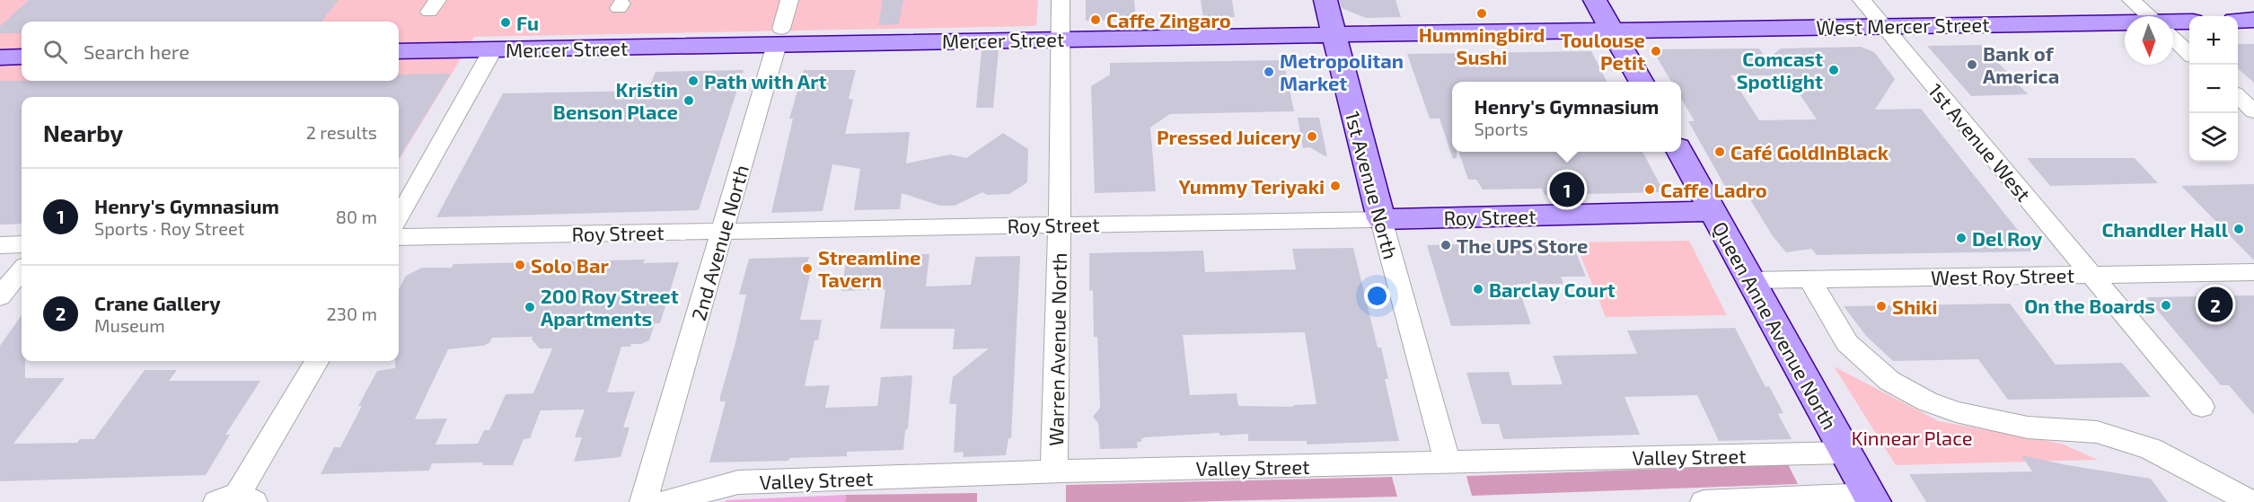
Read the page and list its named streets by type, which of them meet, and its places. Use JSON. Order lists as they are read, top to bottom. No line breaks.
{"streets":{"main road":["West Mercer Street","Mercer Street","1st Avenue North","Roy Street","Queen Anne Avenue North"],"street":["1st Avenue West","2nd Avenue North","West Roy Street","Warren Avenue North","Valley Street"]},"crossings":[["West Mercer Street","Mercer Street"],["West Mercer Street","1st Avenue West"],["Mercer Street","1st Avenue North"],["Mercer Street","2nd Avenue North"],["Mercer Street","Warren Avenue North"],["1st Avenue West","West Roy Street"],["1st Avenue North","Roy Street"],["1st Avenue North","Valley Street"],["Roy Street","2nd Avenue North"],["Roy Street","Queen Anne Avenue North"],["Roy Street","Warren Avenue North"],["West Roy Street","Queen Anne Avenue North"],["Queen Anne Avenue North","Valley Street"],["Warren Avenue North","Valley Street"]],"parks":["Kinnear Place"],"places":["Hummingbird Sushi","Caffe Zingaro","Fu","Toulouse Petit","Bank of America","Comcast Spotlight","Metropolitan Market","Path with Art","Kristin Benson Place","Pressed Juicery","Café GoldInBlack","Yummy Teriyaki","Caffe Ladro","Chandler Hall","Del Roy","The UPS Store","Solo Bar","Streamline Tavern","Barclay Court","On the Boards","Shiki","200 Roy Street Apartments"],"north":"bottom","page":{"map_buttons":["+","−"],"search":"Search here","popup":["Henry's Gymnasium","Sports"],"heading":["Nearby","2 results"],"list":[{"mark":"1","name":"Henry's Gymnasium","note":"Sports · Roy Street","value":"80 m"},{"mark":"2","name":"Crane Gallery","note":"Museum","value":"230 m"}],"pins":["1","2"]}}
